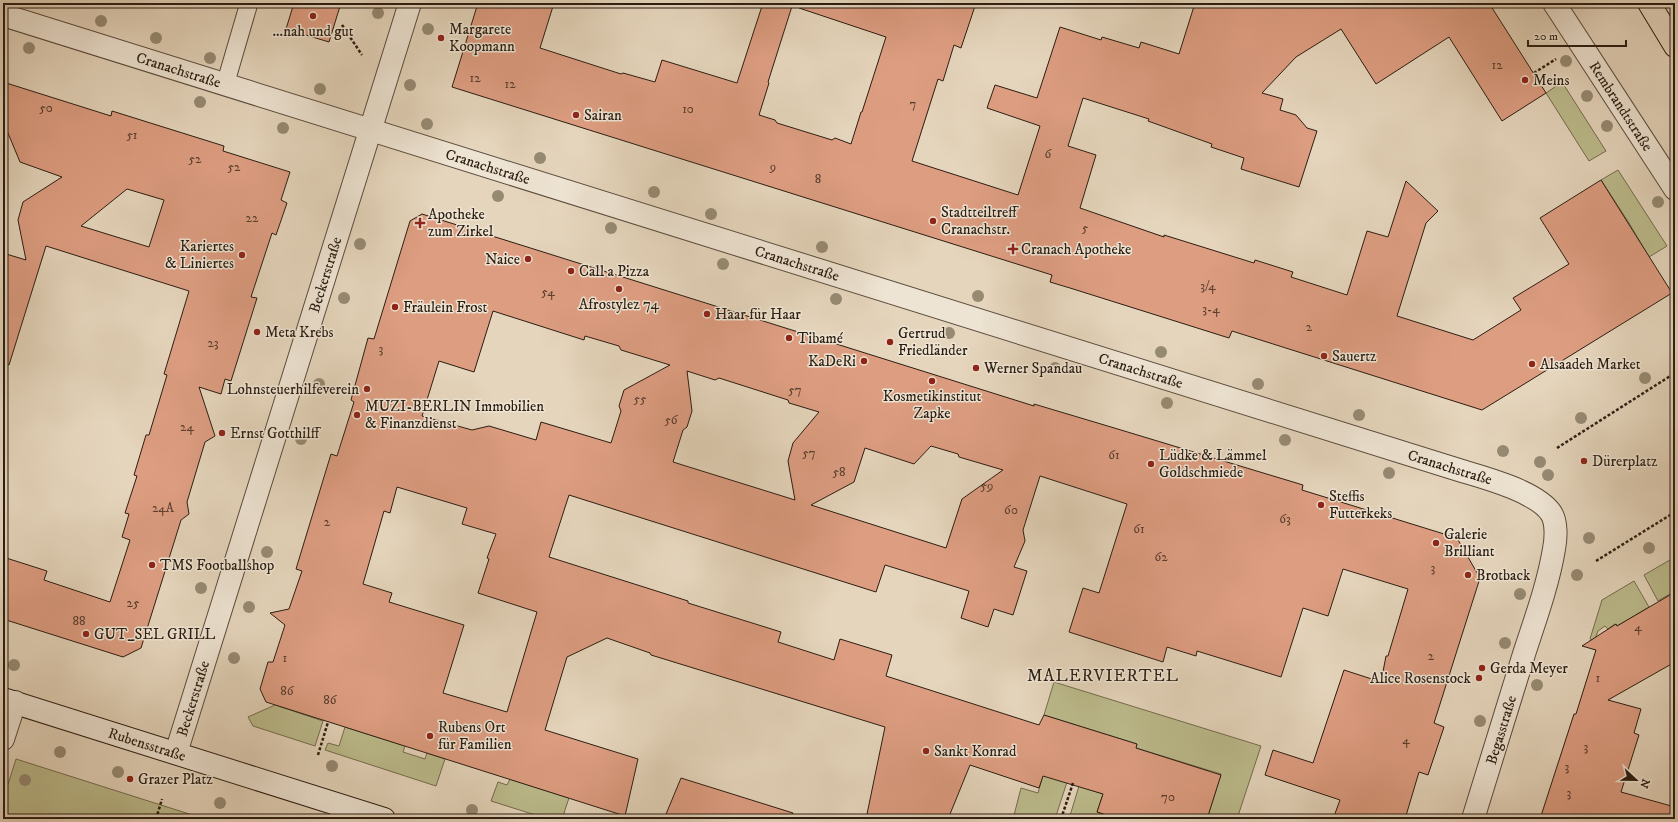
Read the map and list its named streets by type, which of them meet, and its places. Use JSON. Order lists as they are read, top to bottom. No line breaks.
{"streets":{"street":["Cranachstraße","Rembrandtstraße","Beckerstraße","Begasstraße","Rubensstraße"]},"crossings":[["Cranachstraße","Beckerstraße"],["Cranachstraße","Begasstraße"],["Beckerstraße","Rubensstraße"]],"districts":["MALERVIERTEL"],"places":{"other":["...nah und gut","Margarete Koopmann","Meins","Sairan","Stadtteiltreff Cranachstr.","Kariertes & Liniertes","Naice","Call a Pizza","Afrostylez 74","Fräulein Frost","Haar für Haar","Meta Krebs","Tibamé","Gertrud Friedländer","Sauertz","KaDeRi","Alsaadeh Market","Werner Spandau","Kosmetikinstitut Zapke","Lohnsteuerhilfeverein","MUZI-BERLIN Immobilien & Finanzdienst","Ernst Gotthilff","Dürerplatz","Lüdke & Lämmel Goldschmiede","Steffis Futterkeks","Galerie Brilliant","TMS Footballshop","Brotback","GUT_SEL GRILL","Gerda Meyer","Alice Rosenstock","Rubens Ort für Familien","Sankt Konrad","Grazer Platz"],"health":["Apotheke zum Zirkel","Cranach Apotheke"]},"house_numbers":["12","12","12","7","50","10","51","6","52","52","9","8","22","5","3/4","54","3-4","2","23","3","57","55","56","24","57","61","58","59","24A","60","63","2","61","62","3","25","88","4","2","1","1","86","86","4","3","3","3","70"],"scale_bar":"20 m","north":"right"}
